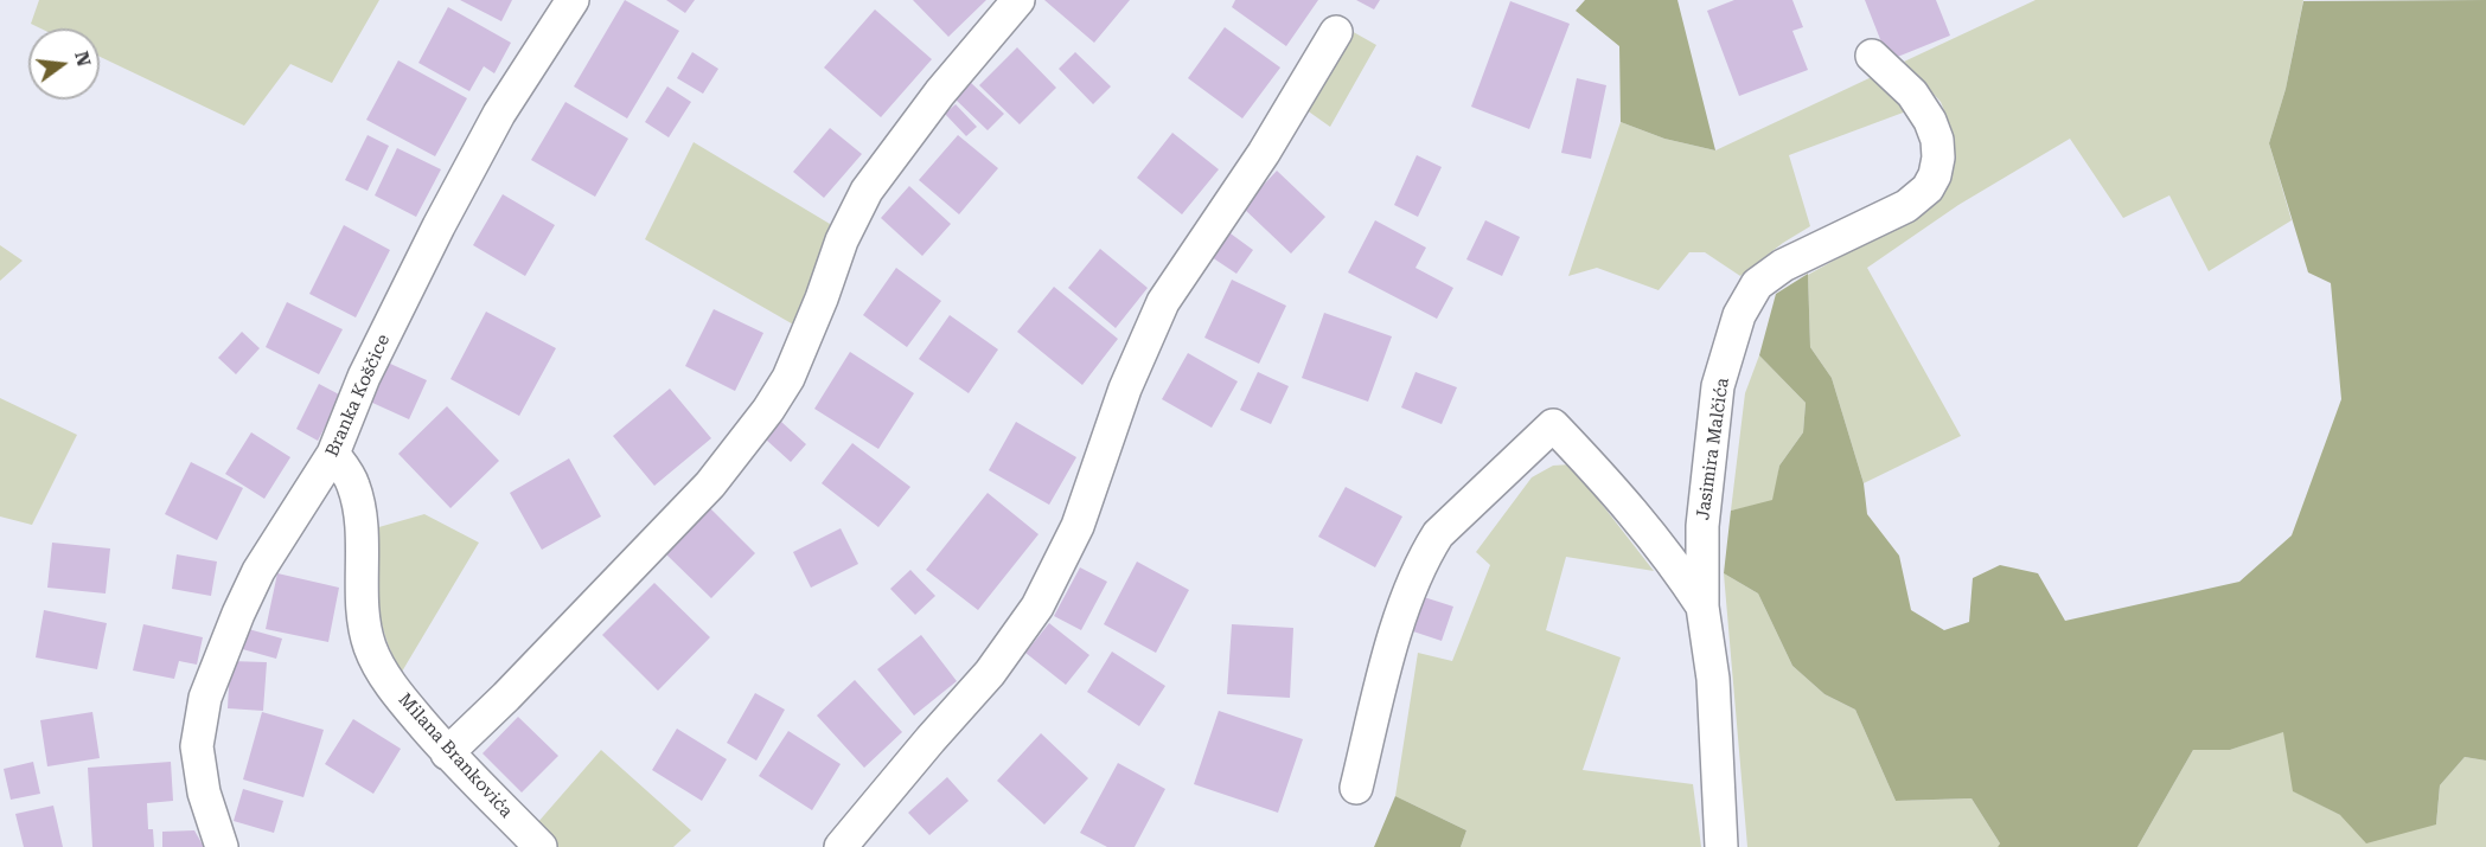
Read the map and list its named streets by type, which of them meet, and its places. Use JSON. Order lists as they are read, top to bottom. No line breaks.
{"streets":{"street":["Branka Koščice","Jasimira Malčića","Milana Brankovića"]},"crossings":[["Branka Koščice","Milana Brankovića"]],"north":"right"}
